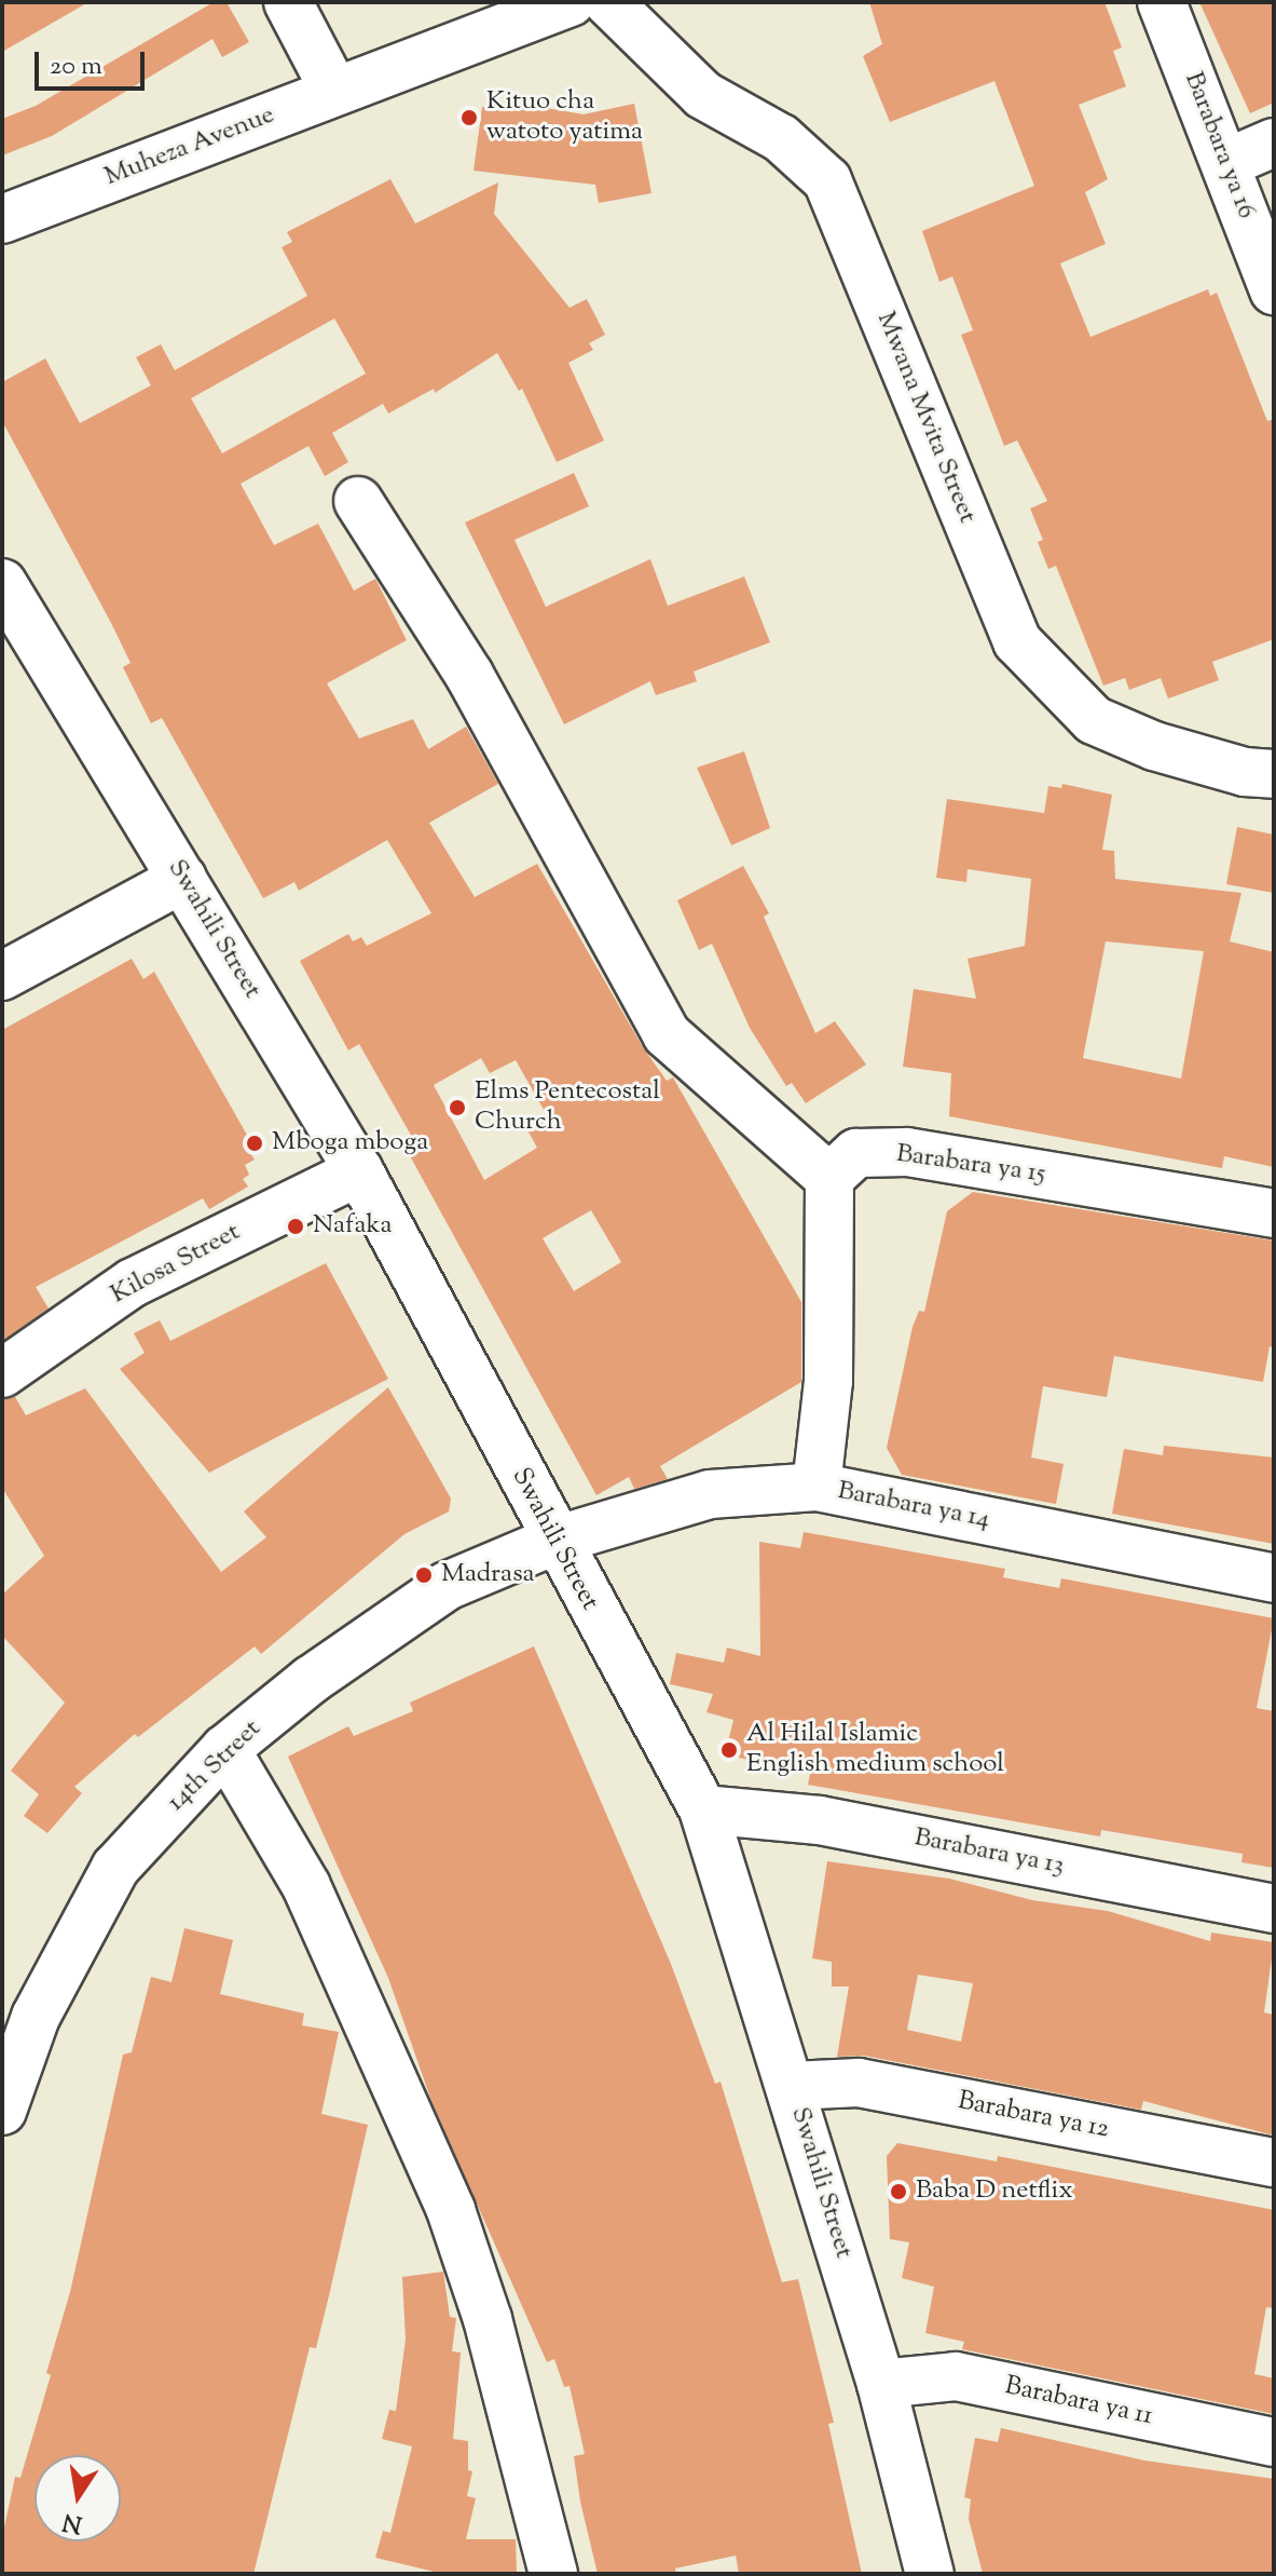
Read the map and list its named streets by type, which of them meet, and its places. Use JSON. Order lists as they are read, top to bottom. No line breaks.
{"streets":{"street":["Barabara ya 16","Muheza Avenue","Mwana Mvita Street","Swahili Street","Barabara ya 15","Kilosa Street","Barabara ya 14","14th Street","Barabara ya 13","Barabara ya 12","Barabara ya 11"]},"crossings":[["Swahili Street","Kilosa Street"],["Swahili Street","Barabara ya 14"],["Swahili Street","14th Street"],["Swahili Street","Barabara ya 13"],["Swahili Street","Barabara ya 12"],["Swahili Street","Barabara ya 11"],["Barabara ya 14","14th Street"]],"places":["Kituo cha watoto yatima","Elms Pentecostal Church","Mboga mboga","Nafaka","Madrasa","Al Hilal Islamic English medium school","Baba D netflix"],"scale_bar":"20 m","north":"bottom"}
